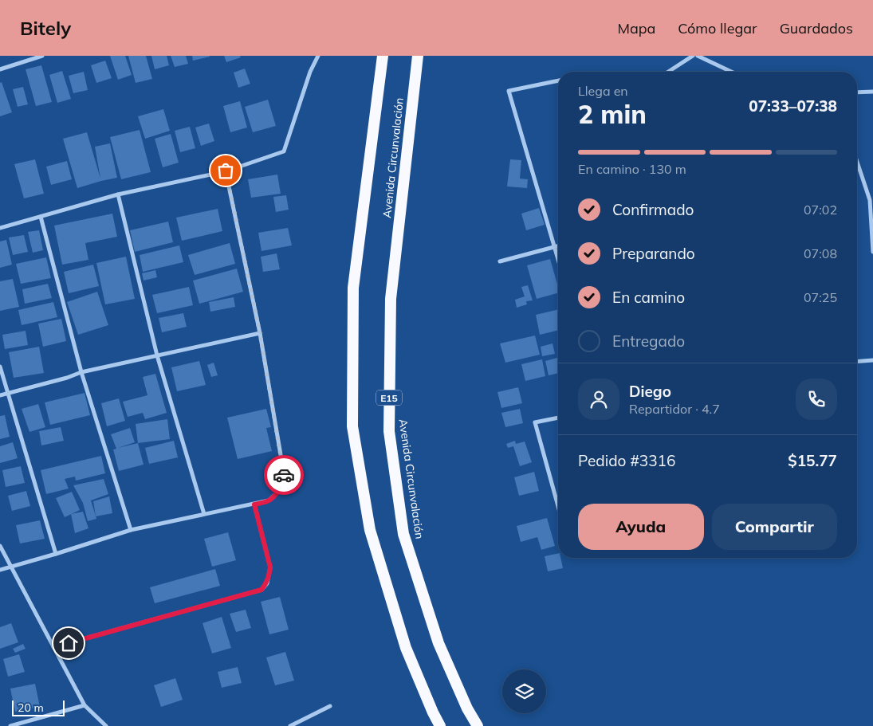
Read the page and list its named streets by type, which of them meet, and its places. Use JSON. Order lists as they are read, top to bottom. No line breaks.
{"streets":{"highway":["Avenida Circunvalación","E15"]},"scale_bar":"20 m","page":{"header":"Bitely","nav":["Mapa","Cómo llegar","Guardados"],"heading":["2 min","Llega en","07:33–07:38"],"panel":["Diego","Repartidor · 4.7","Pedido #3316","$15.77"],"bar":"En camino · 130 m","list":[["Confirmado","07:02"],["Preparando","07:08"],["En camino","07:25"],"Entregado"],"buttons":["Ayuda","Compartir"],"scale":"20 m"}}
